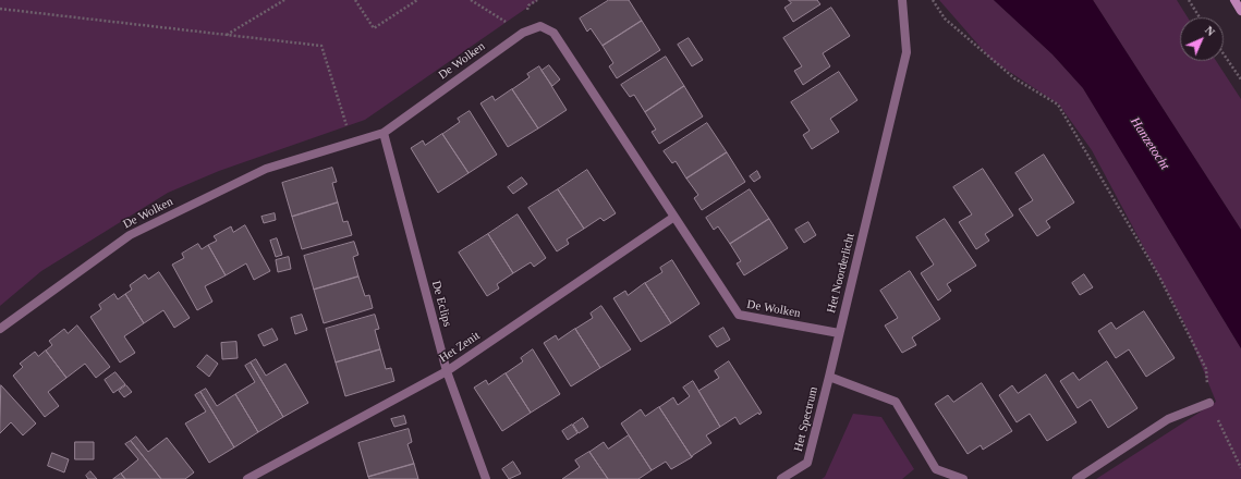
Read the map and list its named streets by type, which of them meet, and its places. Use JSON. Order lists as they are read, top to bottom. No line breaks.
{"streets":{"street":["De Wolken","Het Noorderlicht","De Eclips","Het Zenit","Het Spectrum"]},"crossings":[["De Wolken","Het Noorderlicht"],["De Wolken","De Eclips"],["De Wolken","Het Zenit"],["Het Noorderlicht","Het Spectrum"],["De Eclips","Het Zenit"]],"water":["Hanzetocht"],"north":"top right"}
